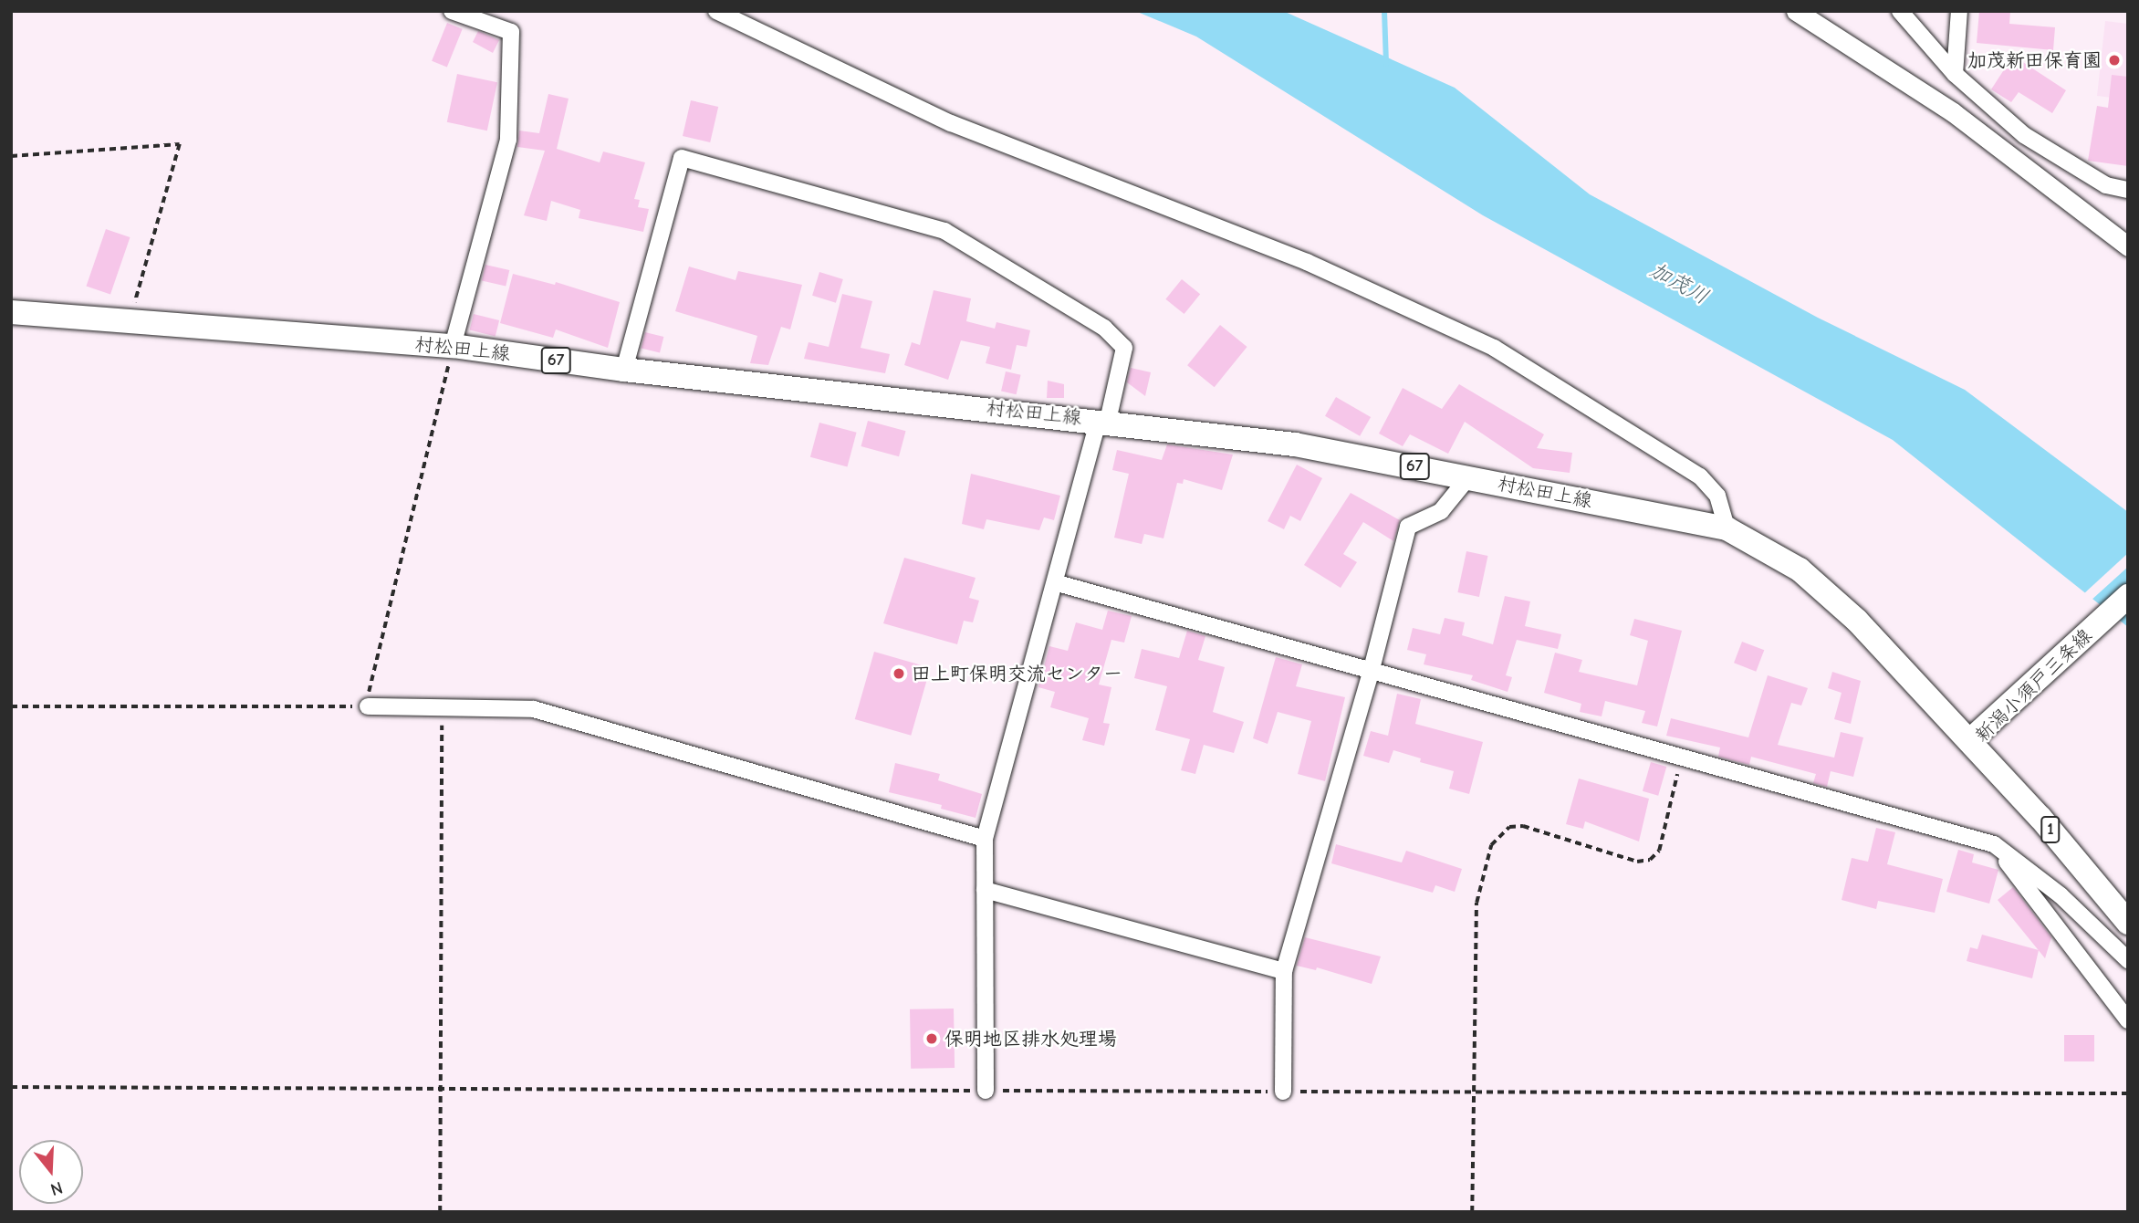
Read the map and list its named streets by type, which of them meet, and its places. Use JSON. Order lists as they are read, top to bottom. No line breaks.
{"streets":{"main road":["村松田上線","67","新潟小須戸三条線","1"]},"crossings":[["村松田上線","新潟小須戸三条線"]],"water":["加茂川"],"places":["加茂新田保育園","田上町保明交流センター","保明地区排水処理場"],"north":"bottom"}
